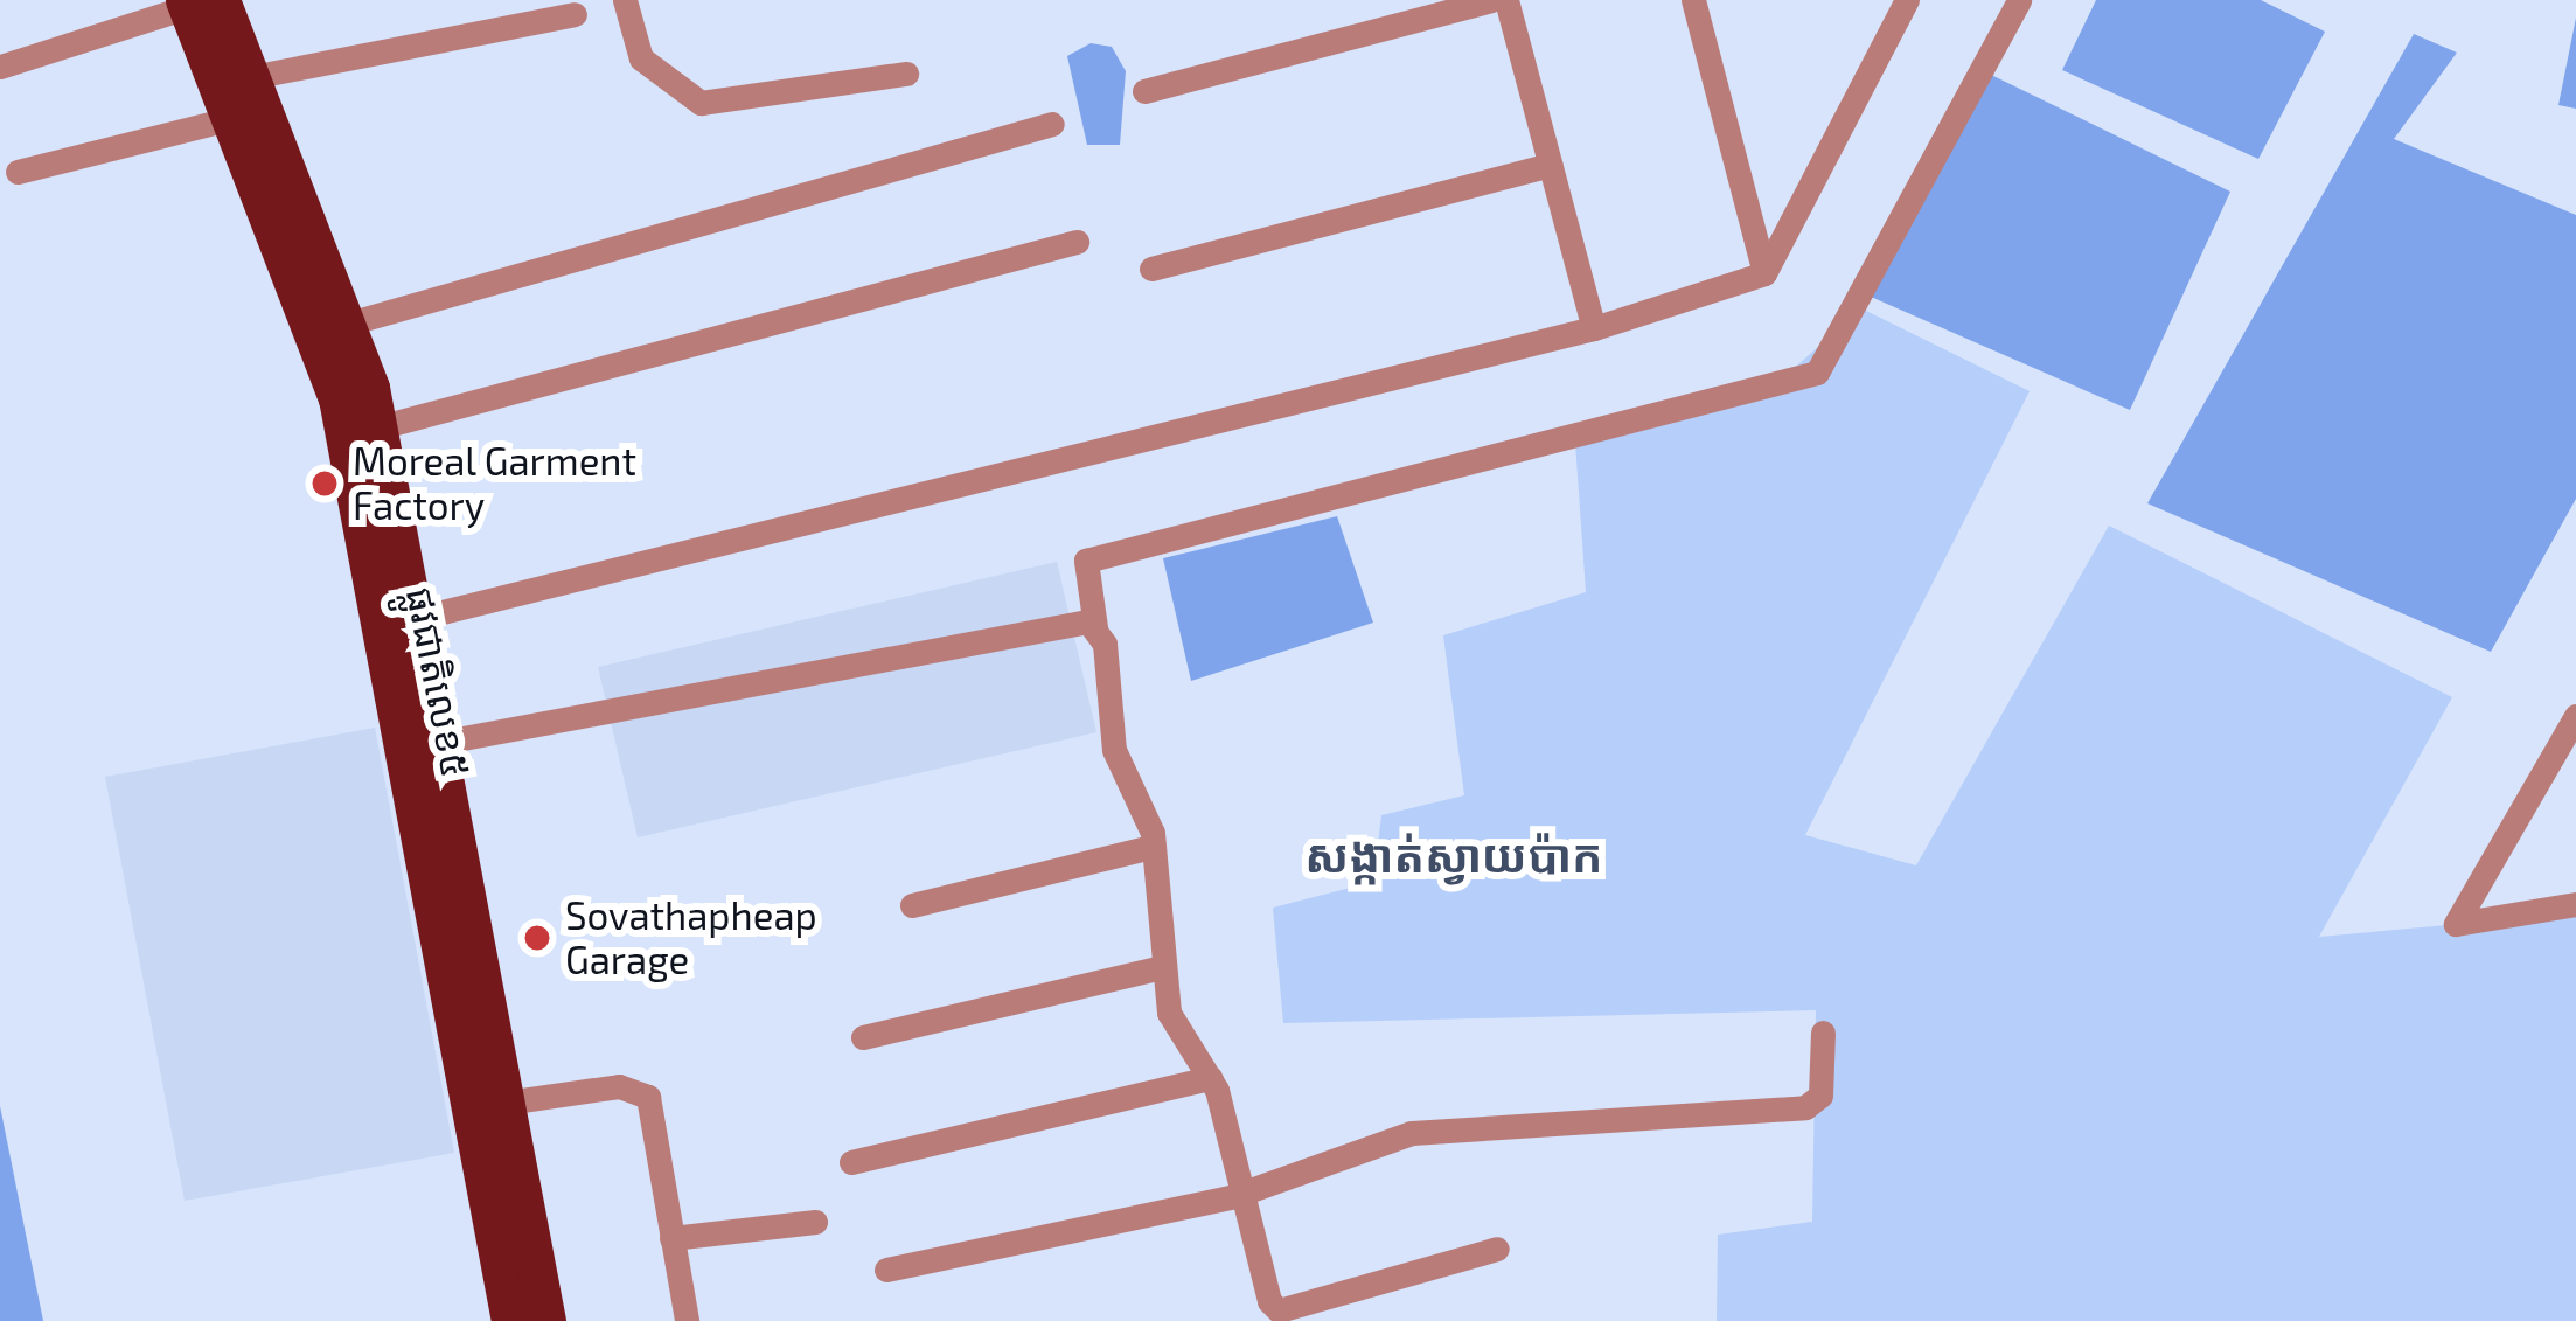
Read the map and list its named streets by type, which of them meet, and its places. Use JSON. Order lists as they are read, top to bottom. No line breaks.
{"streets":{"highway":["ផ្លូវជាតិលេខ៥"]},"districts":["សង្កាត់ស្វាយប៉ាក"],"places":["Moreal Garment Factory","Sovathapheap Garage"]}
